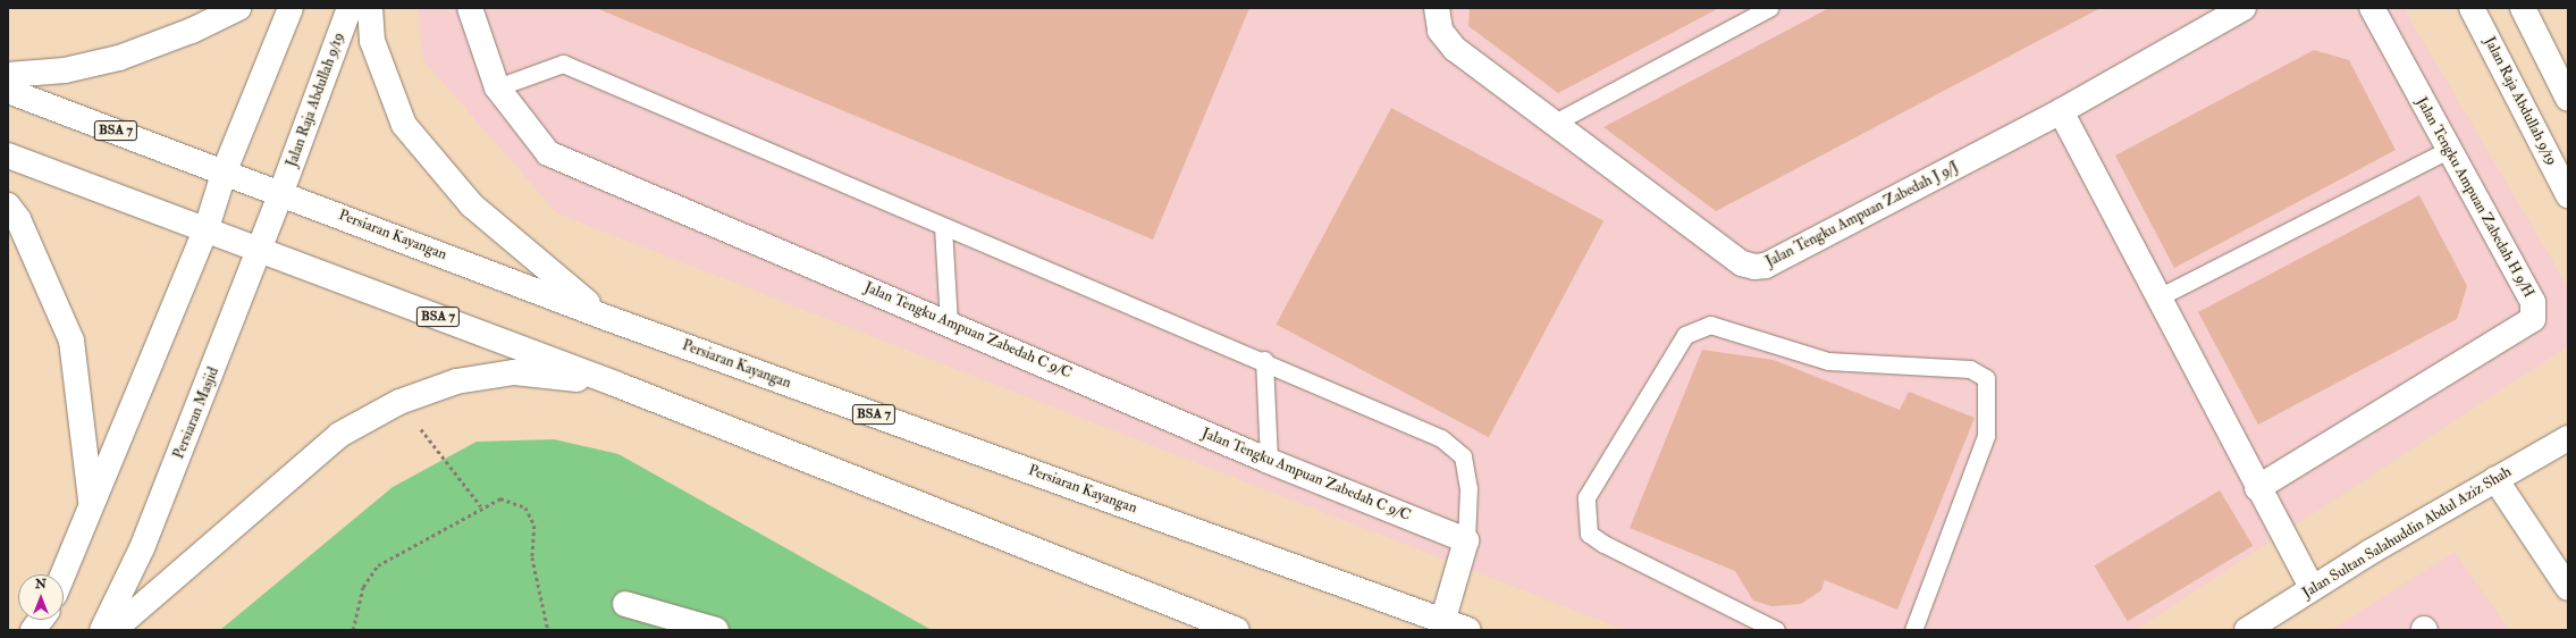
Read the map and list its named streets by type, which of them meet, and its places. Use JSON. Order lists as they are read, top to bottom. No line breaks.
{"streets":{"main road":["Jalan Raja Abdullah 9/19","BSA 7","Jalan Tengku Ampuan Zabedah H 9/H","Jalan Tengku Ampuan Zabedah J 9/J","Persiaran Kayangan","Jalan Tengku Ampuan Zabedah C 9/C","Persiaran Masjid","Jalan Sultan Salahuddin Abdul Aziz Shah"]},"crossings":[["Jalan Raja Abdullah 9/19","Persiaran Kayangan"],["Jalan Raja Abdullah 9/19","Persiaran Masjid"],["BSA 7","Persiaran Masjid"],["Persiaran Kayangan","Persiaran Masjid"]],"north":"top"}
